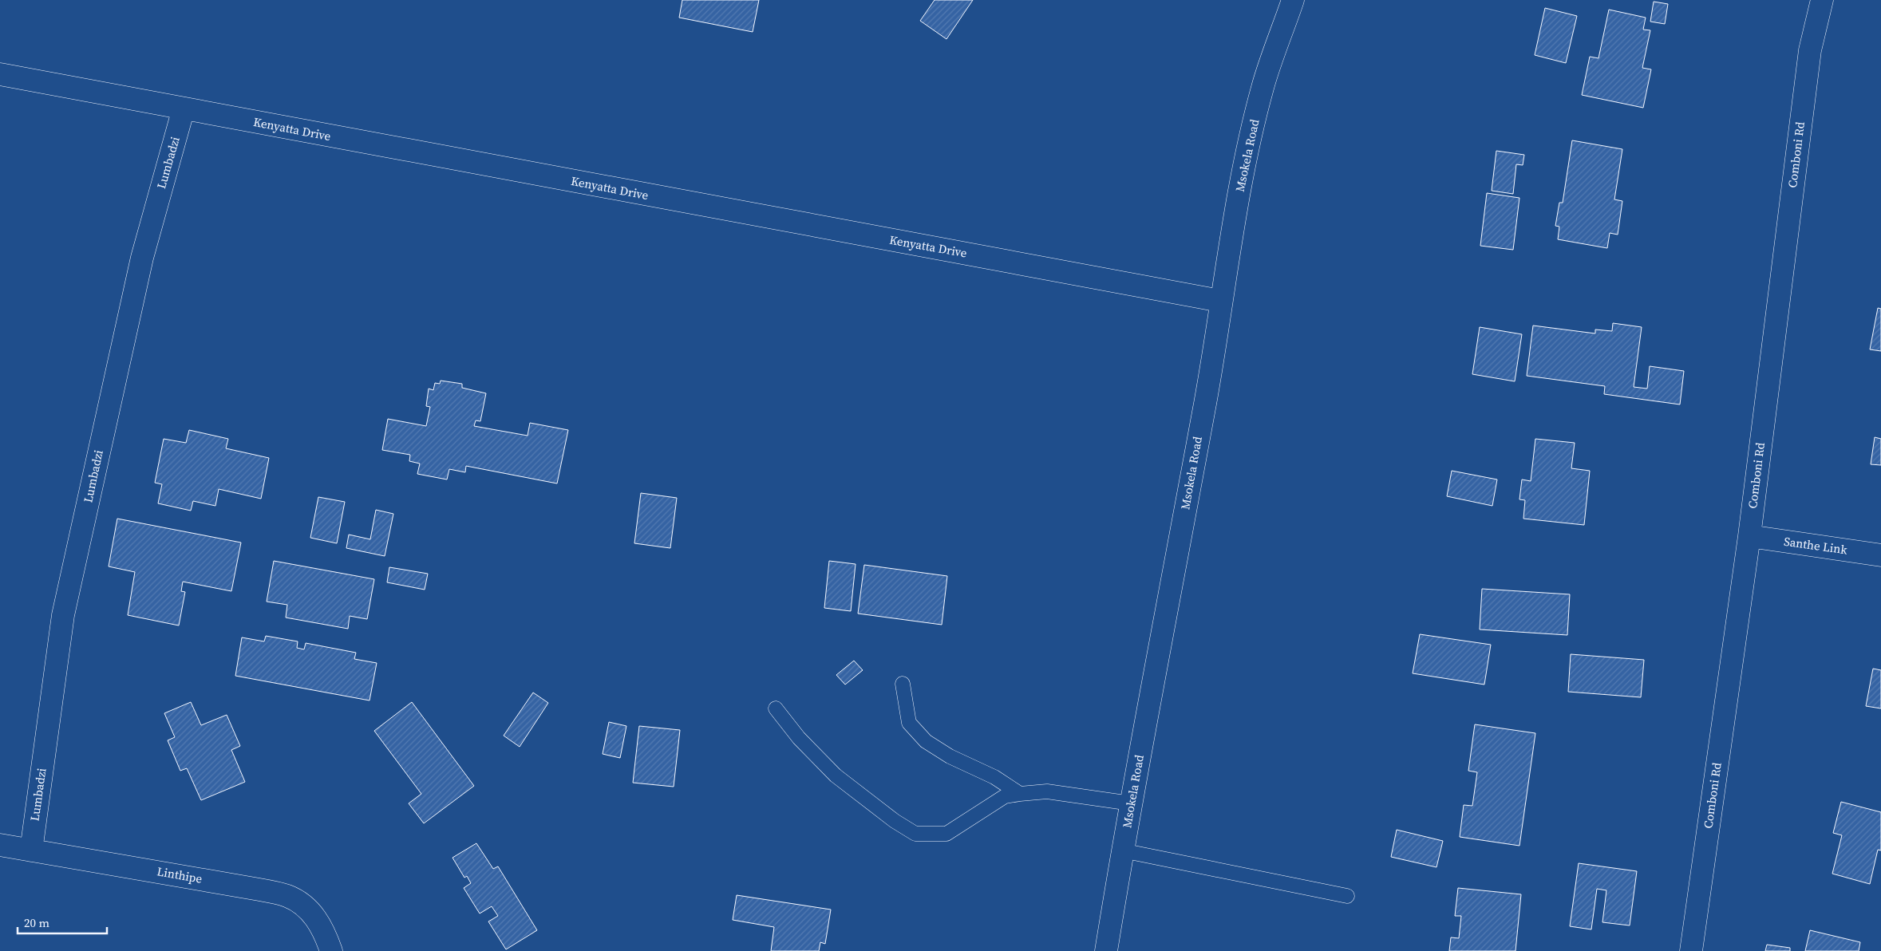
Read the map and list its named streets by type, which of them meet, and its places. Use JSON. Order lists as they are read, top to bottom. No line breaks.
{"streets":{"street":["Kenyatta Drive","Comboni Rd","Msokela Road","Lumbadzi","Santhe Link","Linthipe"]},"crossings":[["Kenyatta Drive","Msokela Road"],["Kenyatta Drive","Lumbadzi"],["Comboni Rd","Santhe Link"],["Lumbadzi","Linthipe"]],"scale_bar":"20 m"}
